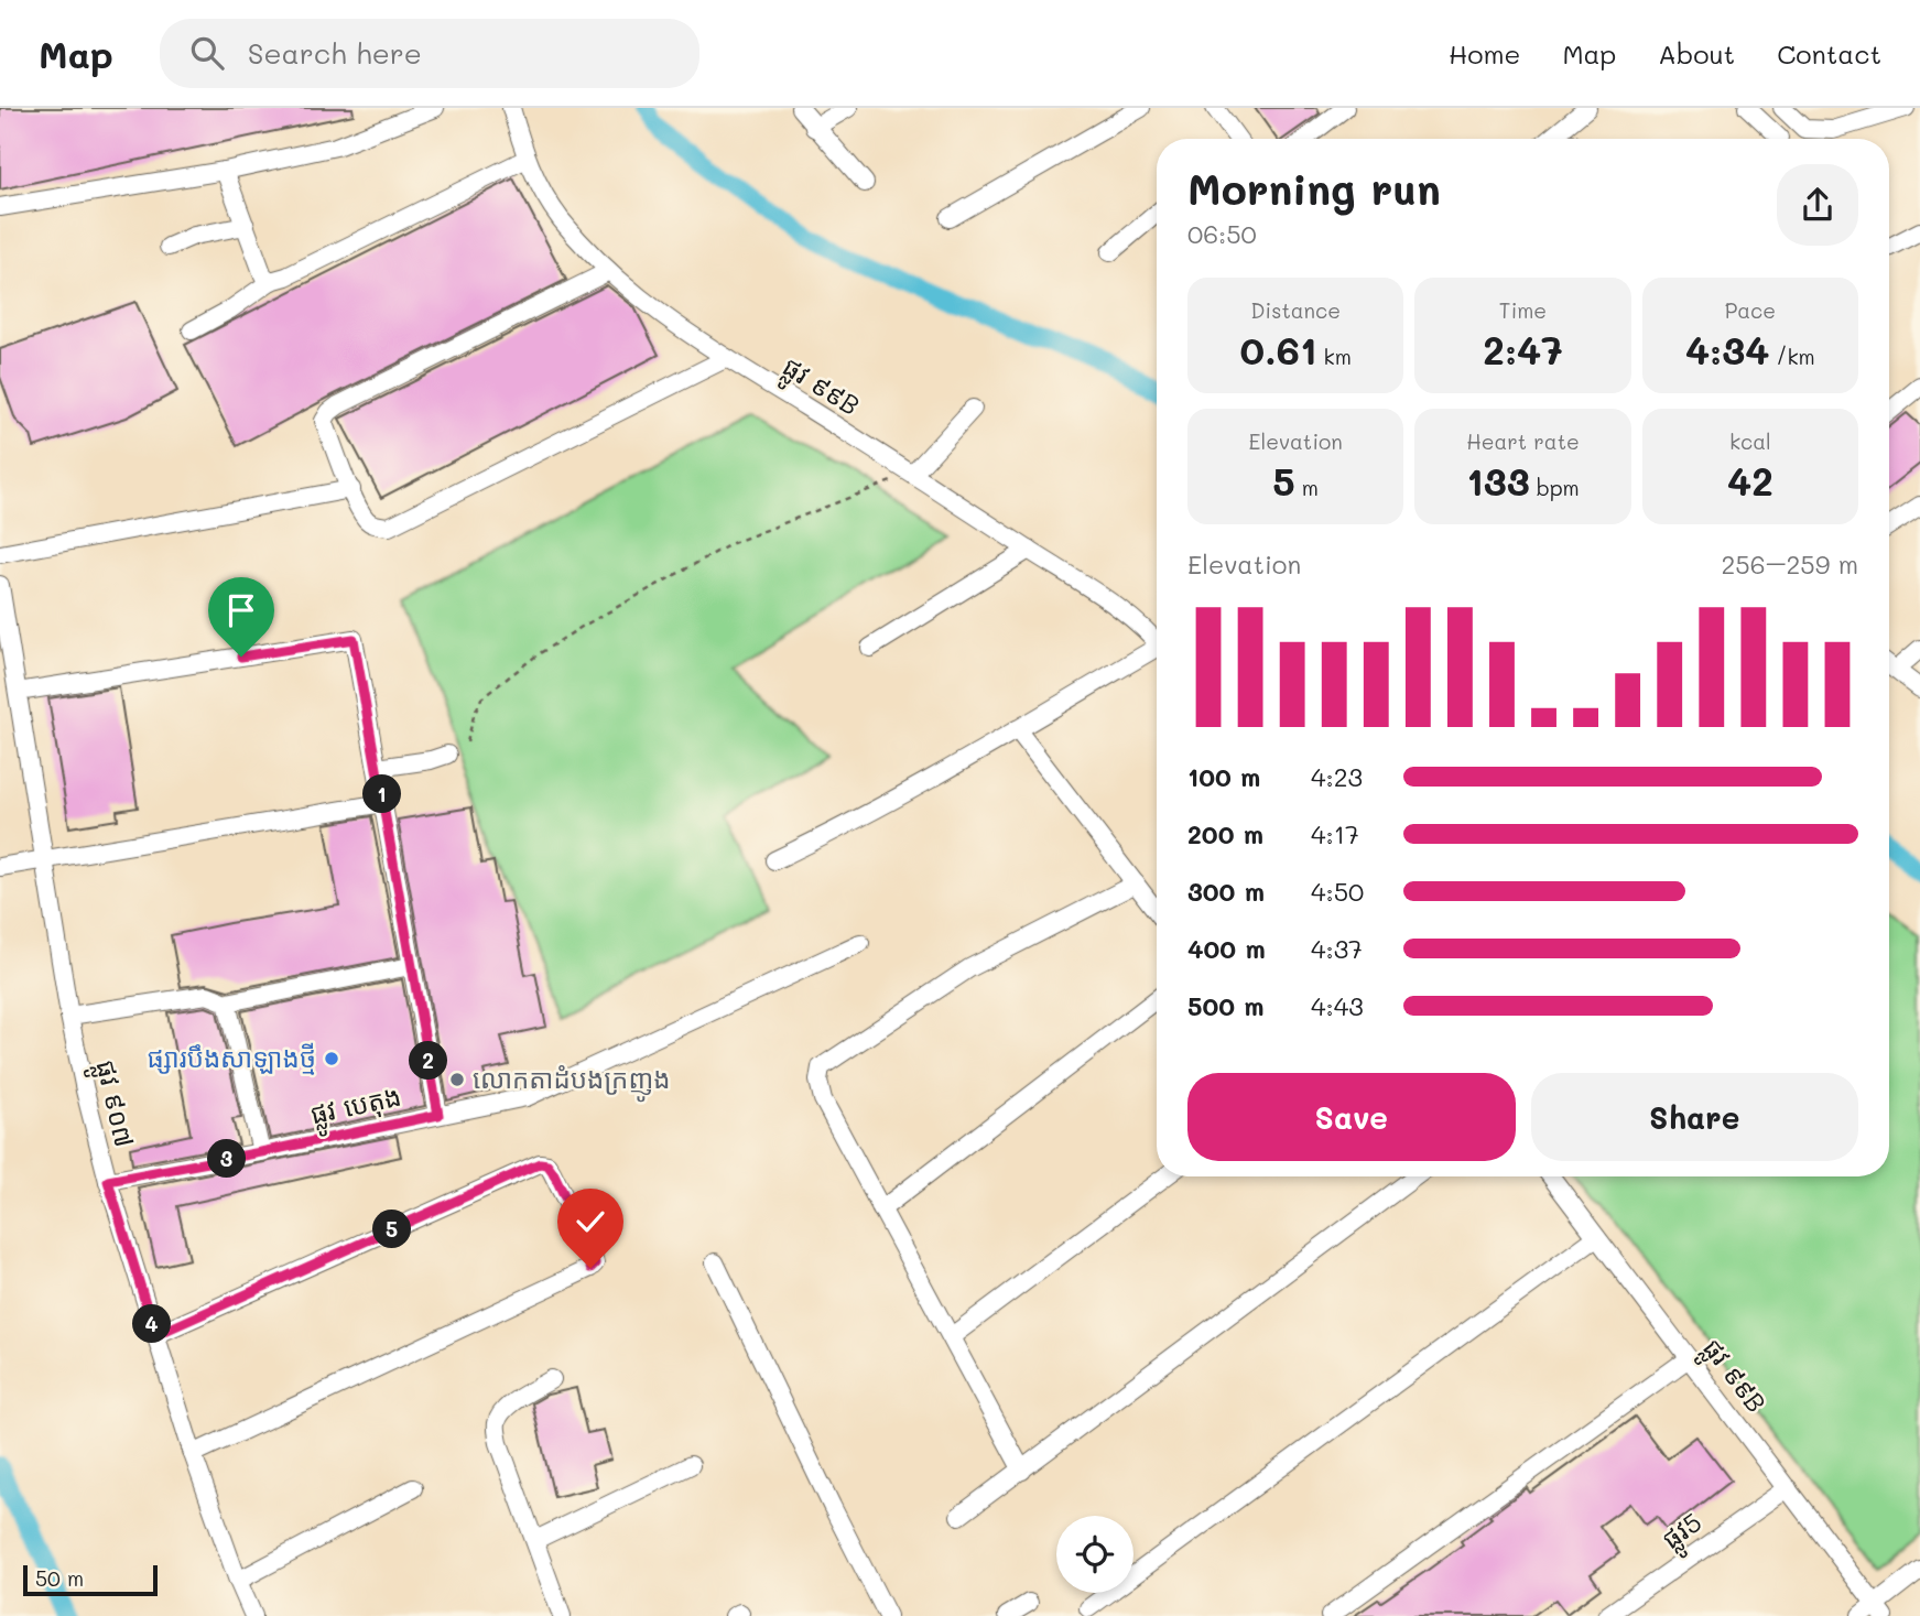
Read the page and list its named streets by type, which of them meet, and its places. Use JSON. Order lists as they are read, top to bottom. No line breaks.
{"streets":{"street":["ផ្លូវ ៩៩B","ផ្លូវ ៩០៧","ផ្លូវ បេតុង","ផ្លូវ5"]},"crossings":[["ផ្លូវ ៩៩B","ផ្លូវ5"],["ផ្លូវ ៩០៧","ផ្លូវ បេតុង"]],"places":["ផ្សារបឹងសាឡាងថ្មី","លោកតាដំបងក្រញូង"],"scale_bar":"50 m","page":{"header":"Map","search":"Search here","nav":["Home","Map","About","Contact"],"heading":["Morning run","06:50"],"stats":[["Distance","0.61 km"],["Time","2:47"],["Pace","4:34 /km"],["Elevation","5 m"],["Heart rate","133 bpm"],["kcal","42"]],"chart":["Elevation","256–259 m"],"list":[{"name":"100 m","note":"4:23"},{"name":"200 m","note":"4:17"},{"name":"300 m","note":"4:50"},{"name":"400 m","note":"4:37"},{"name":"500 m","note":"4:43"}],"pins":["1","2","3","5","4"],"buttons":["Save","Share"],"scale":"50 m"}}
